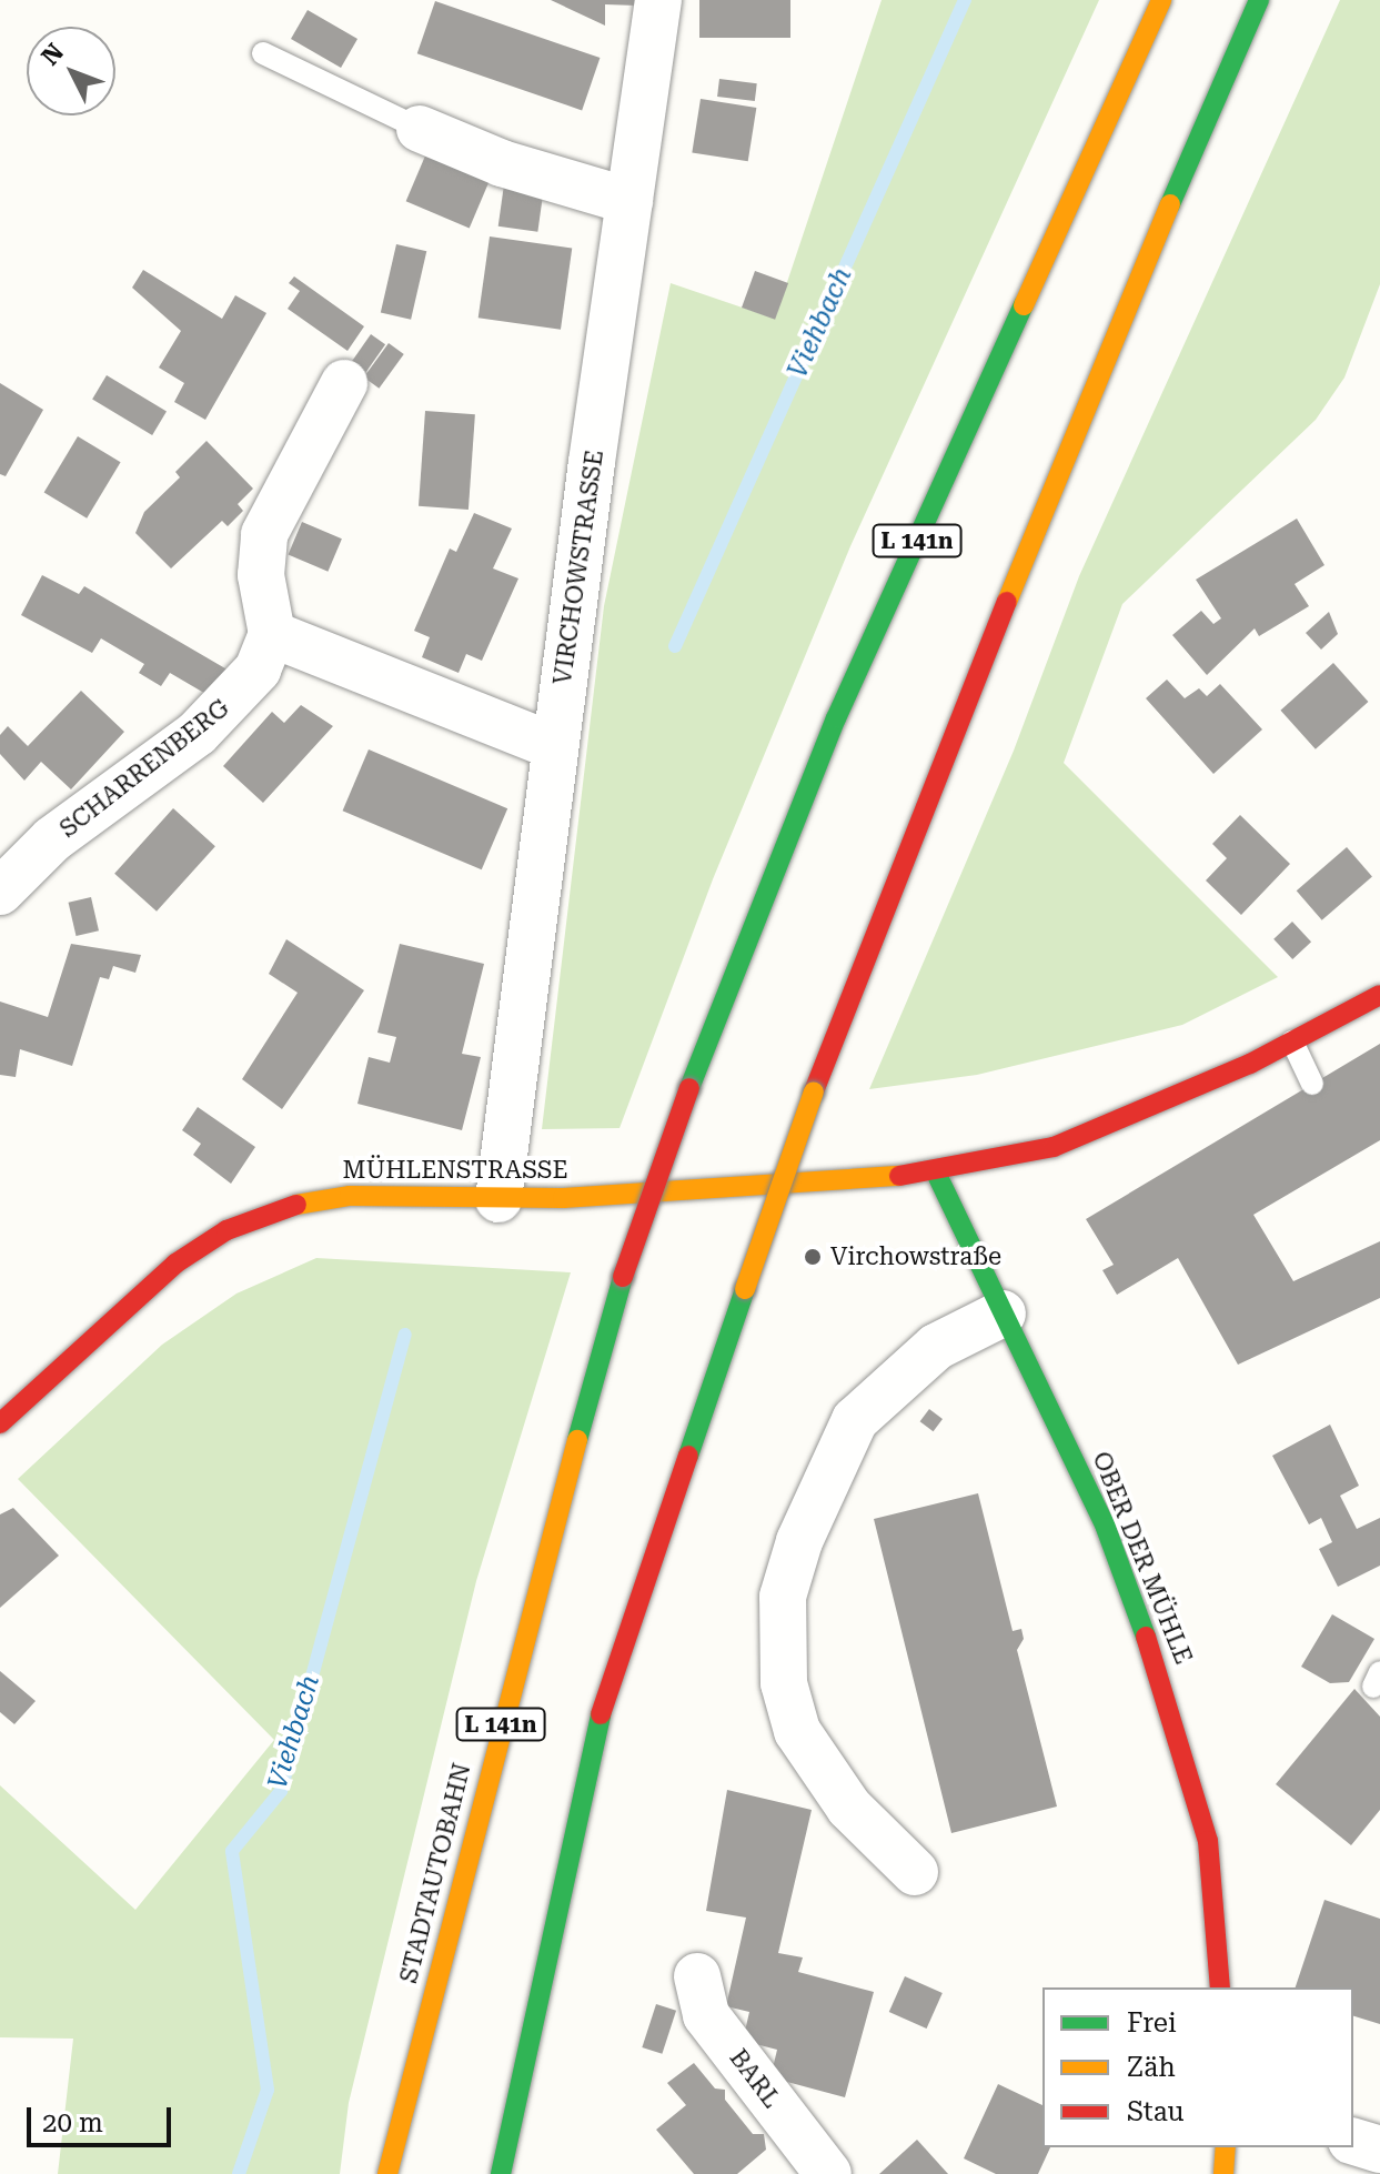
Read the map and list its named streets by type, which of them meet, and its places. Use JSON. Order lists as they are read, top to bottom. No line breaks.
{"streets":{"main road":["L 141n","MÜHLENSTRASSE","OBER DER MÜHLE","STADTAUTOBAHN"],"street":["VIRCHOWSTRASSE","SCHARRENBERG","BARL"]},"crossings":[["VIRCHOWSTRASSE","MÜHLENSTRASSE"],["MÜHLENSTRASSE","OBER DER MÜHLE"]],"water":["Viehbach"],"places":["Virchowstraße"],"legend":["Frei","Zäh","Stau"],"scale_bar":"20 m","north":"top left"}
